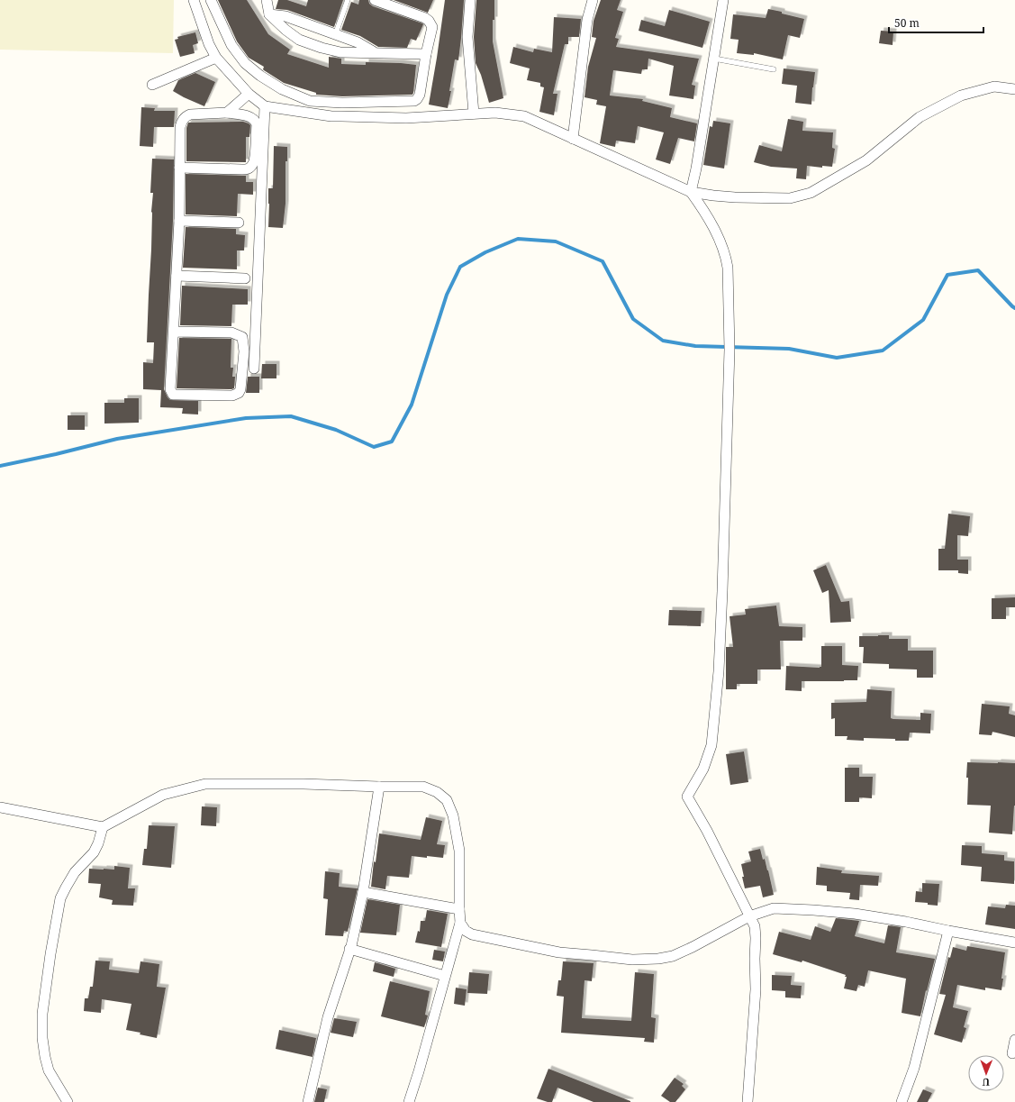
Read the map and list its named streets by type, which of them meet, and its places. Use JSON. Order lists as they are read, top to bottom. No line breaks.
{"scale_bar":"50 m","north":"bottom"}
